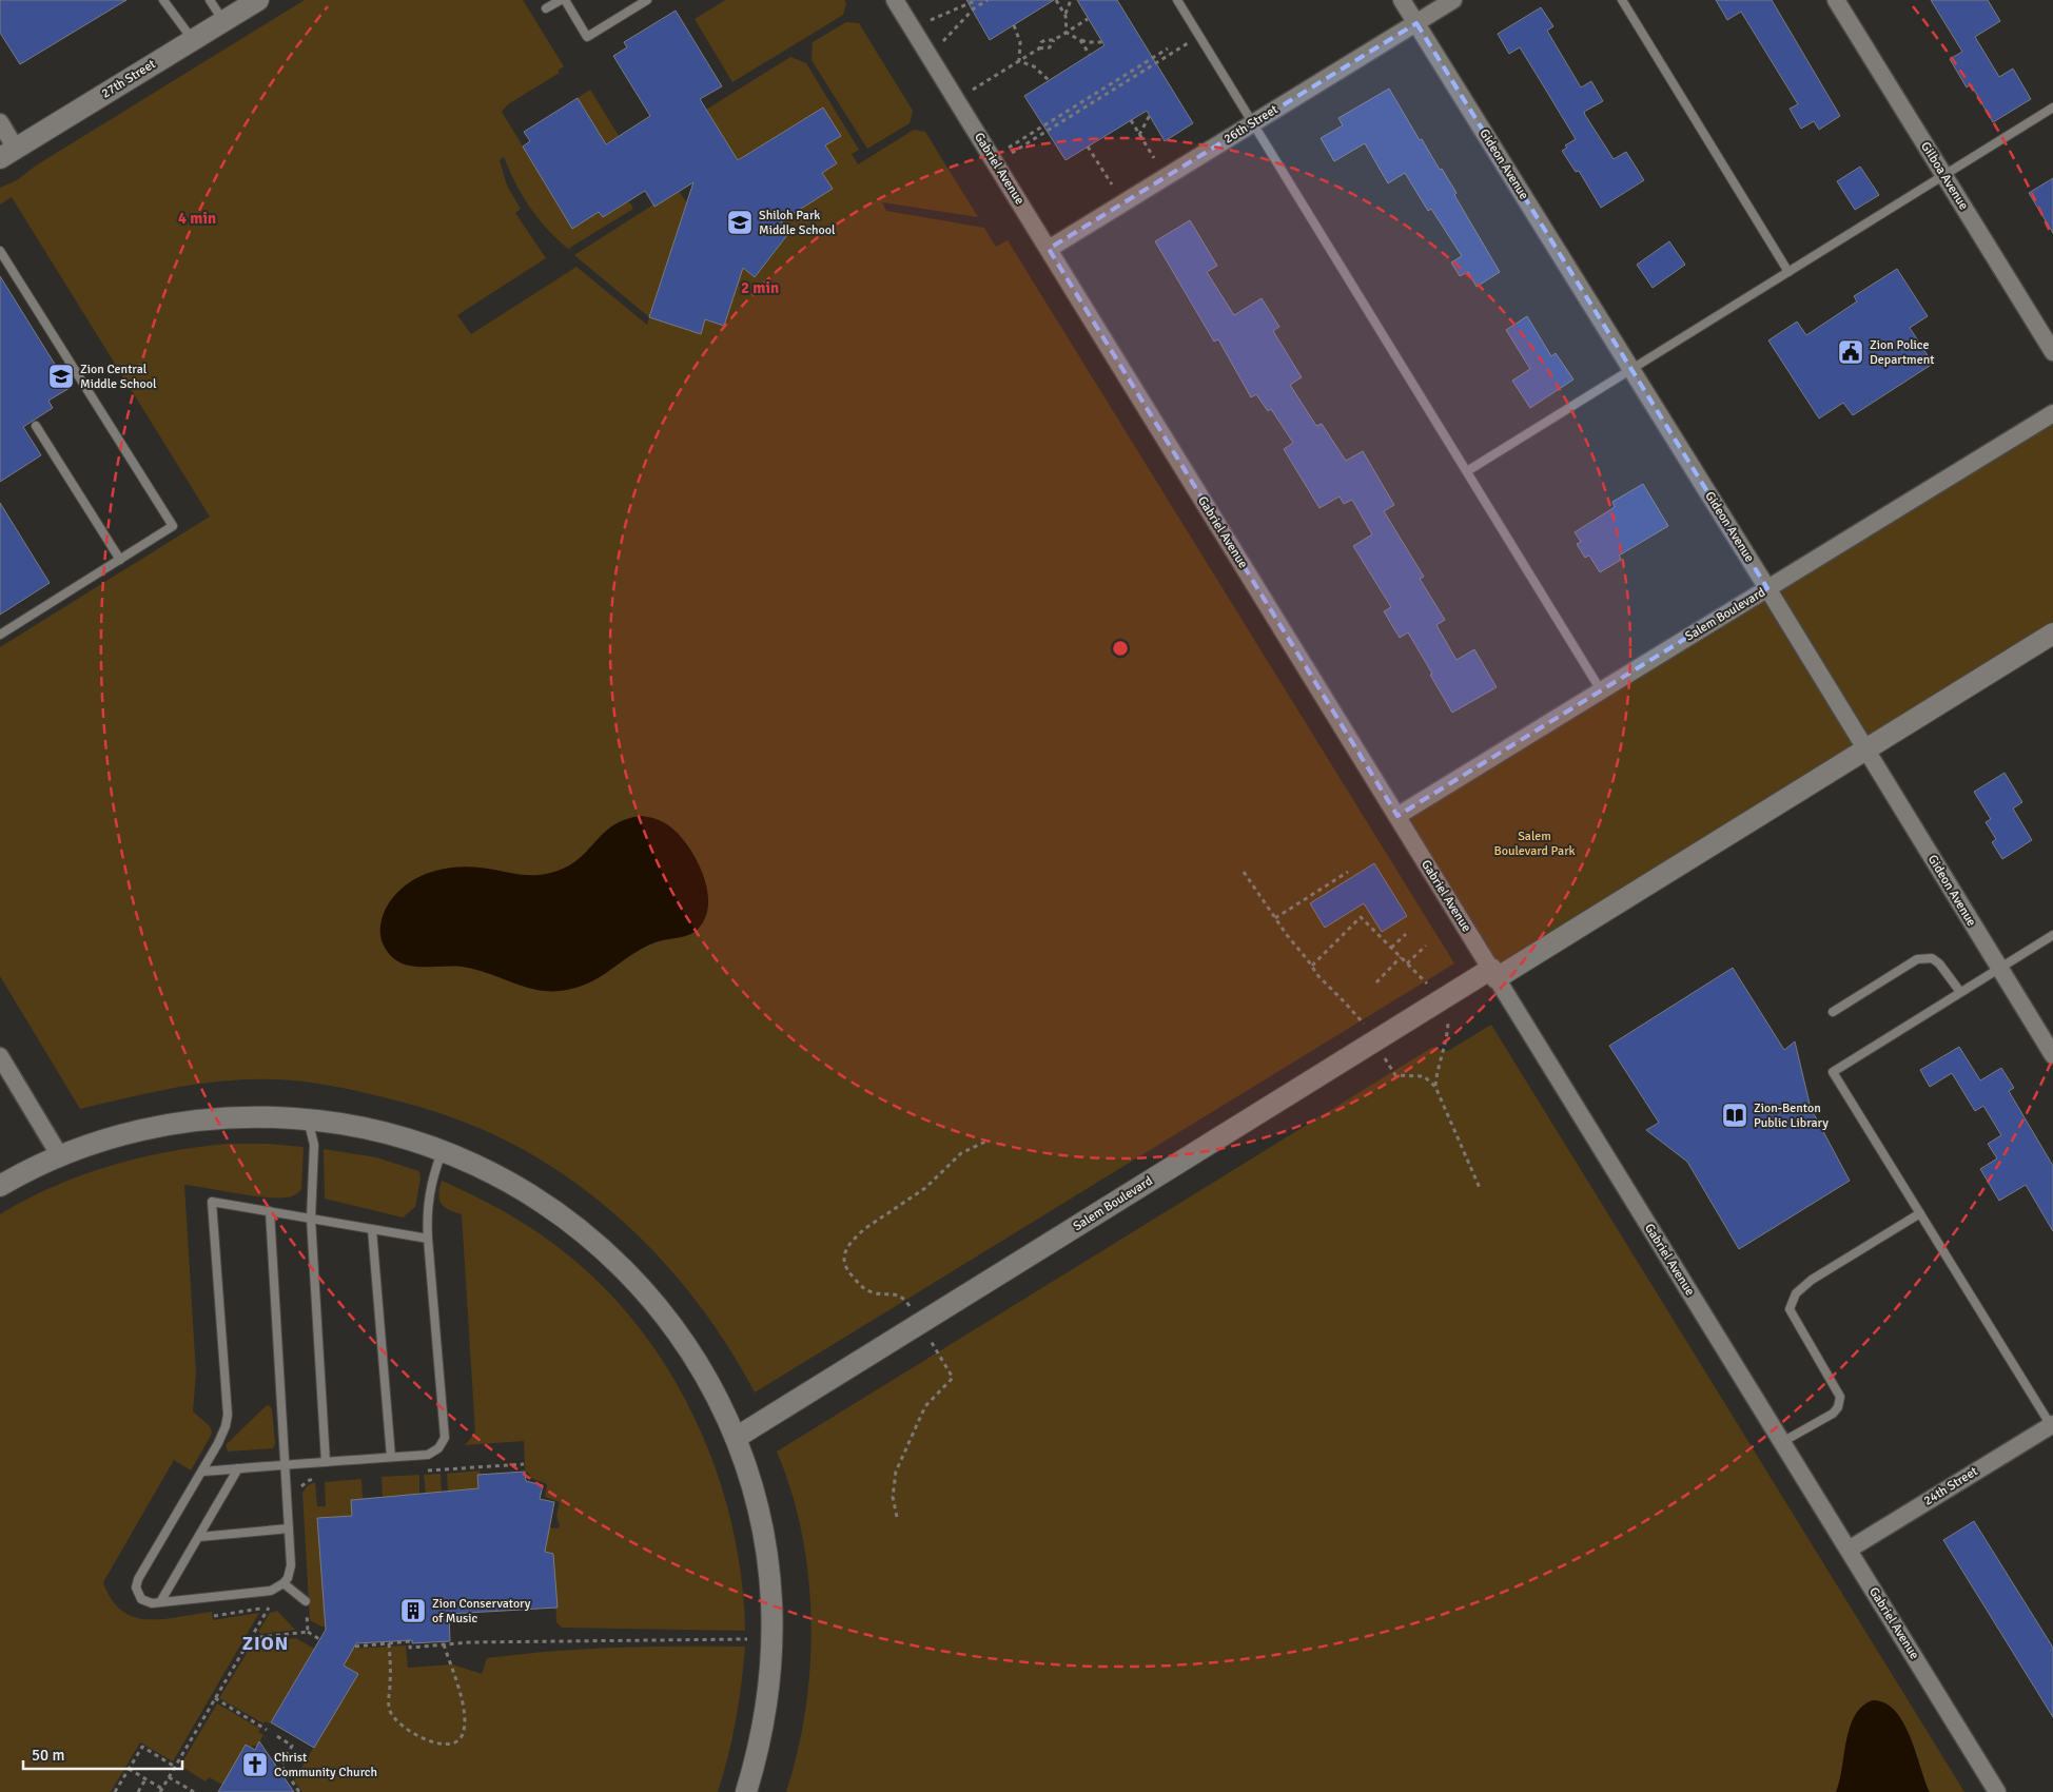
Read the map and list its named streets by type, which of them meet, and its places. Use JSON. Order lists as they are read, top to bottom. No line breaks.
{"streets":{"street":["27th Street","26th Street","Gideon Avenue","Gabriel Avenue","Gilboa Avenue","Salem Boulevard","24th Street"]},"crossings":[["26th Street","Gideon Avenue"],["26th Street","Gabriel Avenue"],["Gideon Avenue","Salem Boulevard"],["Gabriel Avenue","Salem Boulevard"],["Gabriel Avenue","24th Street"]],"districts":["ZION"],"parks":["Salem Boulevard Park"],"places":{"school or university":["Shiloh Park Middle School","Zion Central Middle School"],"public building":["Zion Police Department"],"library":["Zion-Benton Public Library"],"building":["Zion Conservatory of Music"],"church":["Christ Community Church"]},"scale_bar":"50 m","rings":["4 min","2 min"]}
